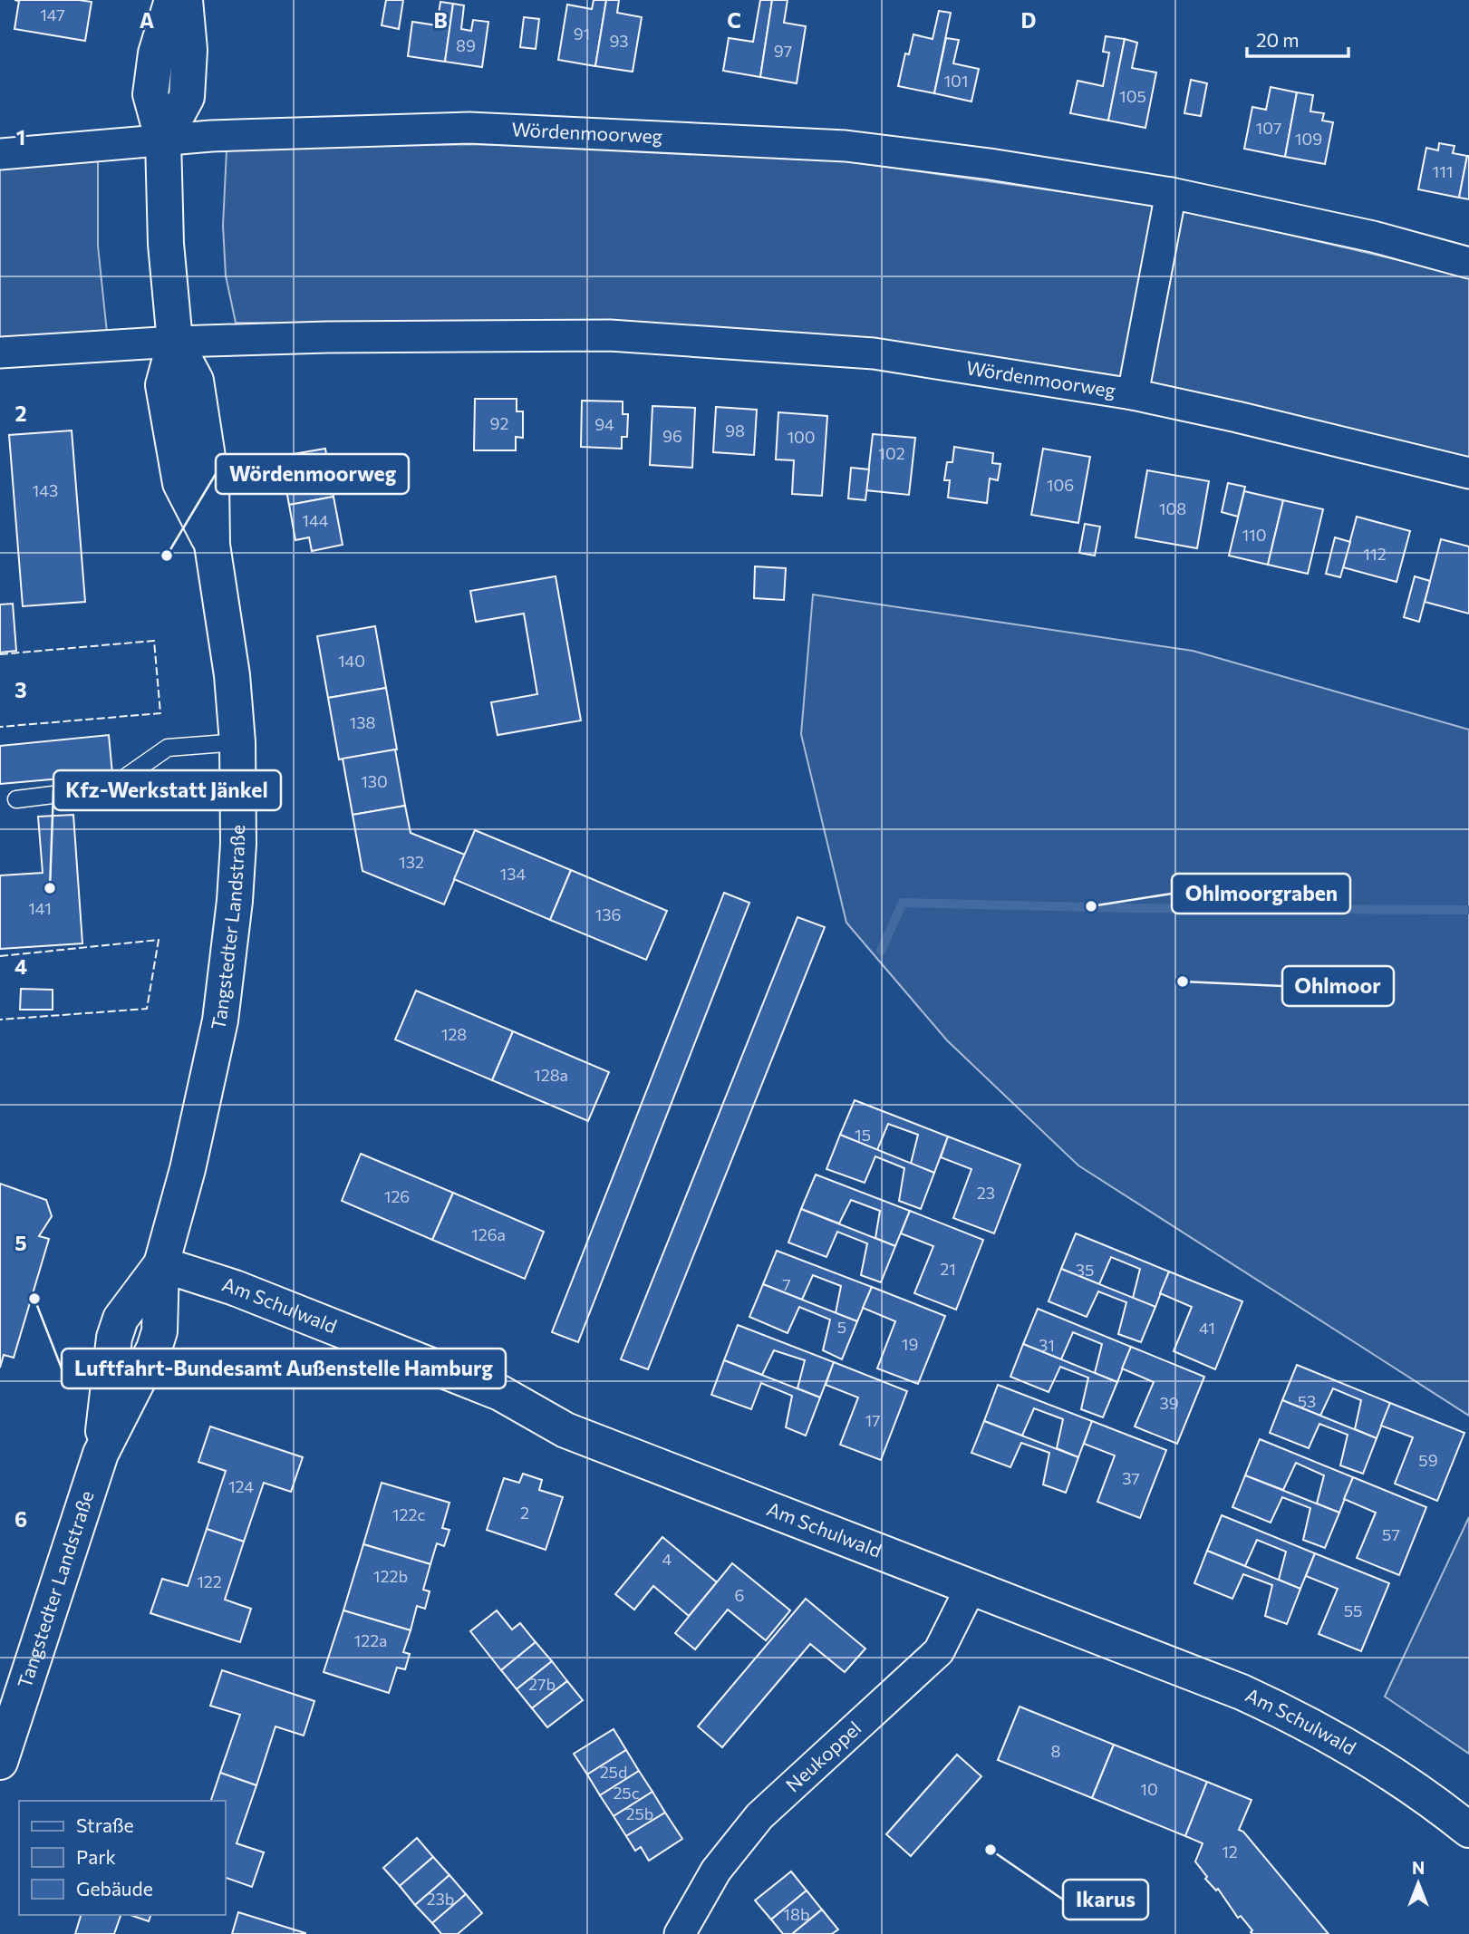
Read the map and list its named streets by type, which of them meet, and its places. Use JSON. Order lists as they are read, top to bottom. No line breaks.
{"streets":{"street":["Wördenmoorweg","Tangstedter Landstraße","Am Schulwald","Neukoppel"]},"crossings":[["Wördenmoorweg","Tangstedter Landstraße"],["Tangstedter Landstraße","Am Schulwald"],["Am Schulwald","Neukoppel"]],"places":["Wördenmoorweg","Kfz-Werkstatt Jänkel","Ohlmoorgraben","Ohlmoor","Luftfahrt-Bundesamt Außenstelle Hamburg","Ikarus"],"house_numbers":["147","91","93","89","97","101","105","107","109","111","92","94","98","96","100","102","106","143","108","144","110","112","140","138","130","132","134","141","136","128","128a","15","23","126","126a","21","35","7","5","41","19","31","53","39","17","59","37","124","2","122c","57","4","122b","122","6","55","122a","27b","8","25d","10","25c","25b","12","23b","18b"],"legend":["Straße","Park","Gebäude"],"scale_bar":"20 m","north":"top","grid":{"columns":["A","B","C","D"],"rows":["1","2","3","4","5","6"]}}
